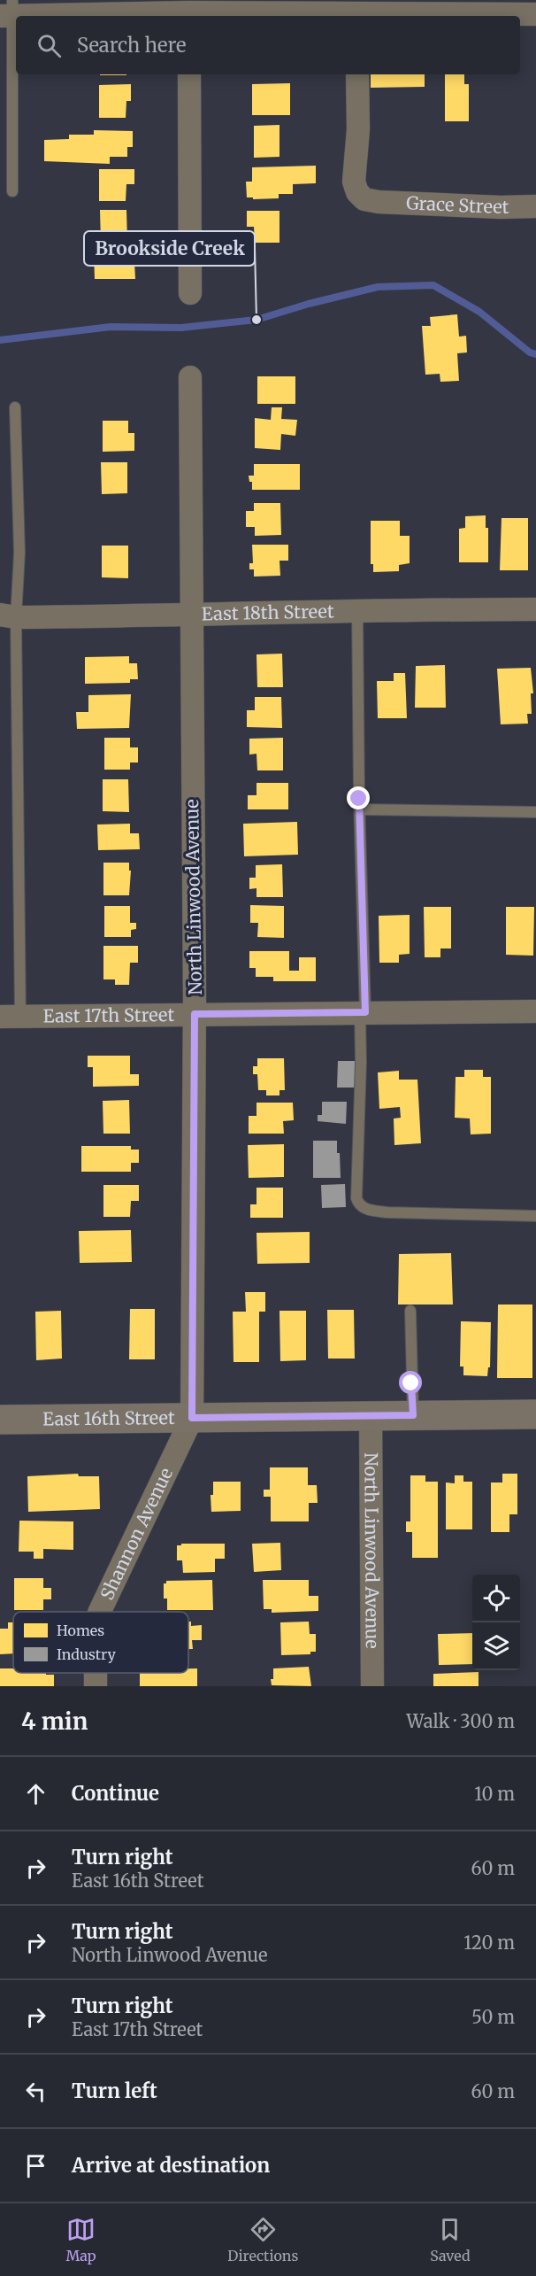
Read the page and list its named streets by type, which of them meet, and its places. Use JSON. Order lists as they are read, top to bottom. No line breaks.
{"streets":{"main road":["East 16th Street"],"street":["Grace Street","East 18th Street","North Linwood Avenue","East 17th Street","Shannon Avenue"]},"crossings":[["East 18th Street","North Linwood Avenue"],["North Linwood Avenue","East 17th Street"],["North Linwood Avenue","East 16th Street"],["North Linwood Avenue","Shannon Avenue"],["East 16th Street","Shannon Avenue"]],"places":["Brookside Creek"],"legend":["Homes","Industry"],"page":{"search":"Search here","heading":["4 min","Walk · 300 m"],"list":[["Continue","10 m"],["Turn right","East 16th Street","60 m"],["Turn right","North Linwood Avenue","120 m"],["Turn right","East 17th Street","50 m"],["Turn left","60 m"],"Arrive at destination"],"nav":["Map","Directions","Saved"]}}
